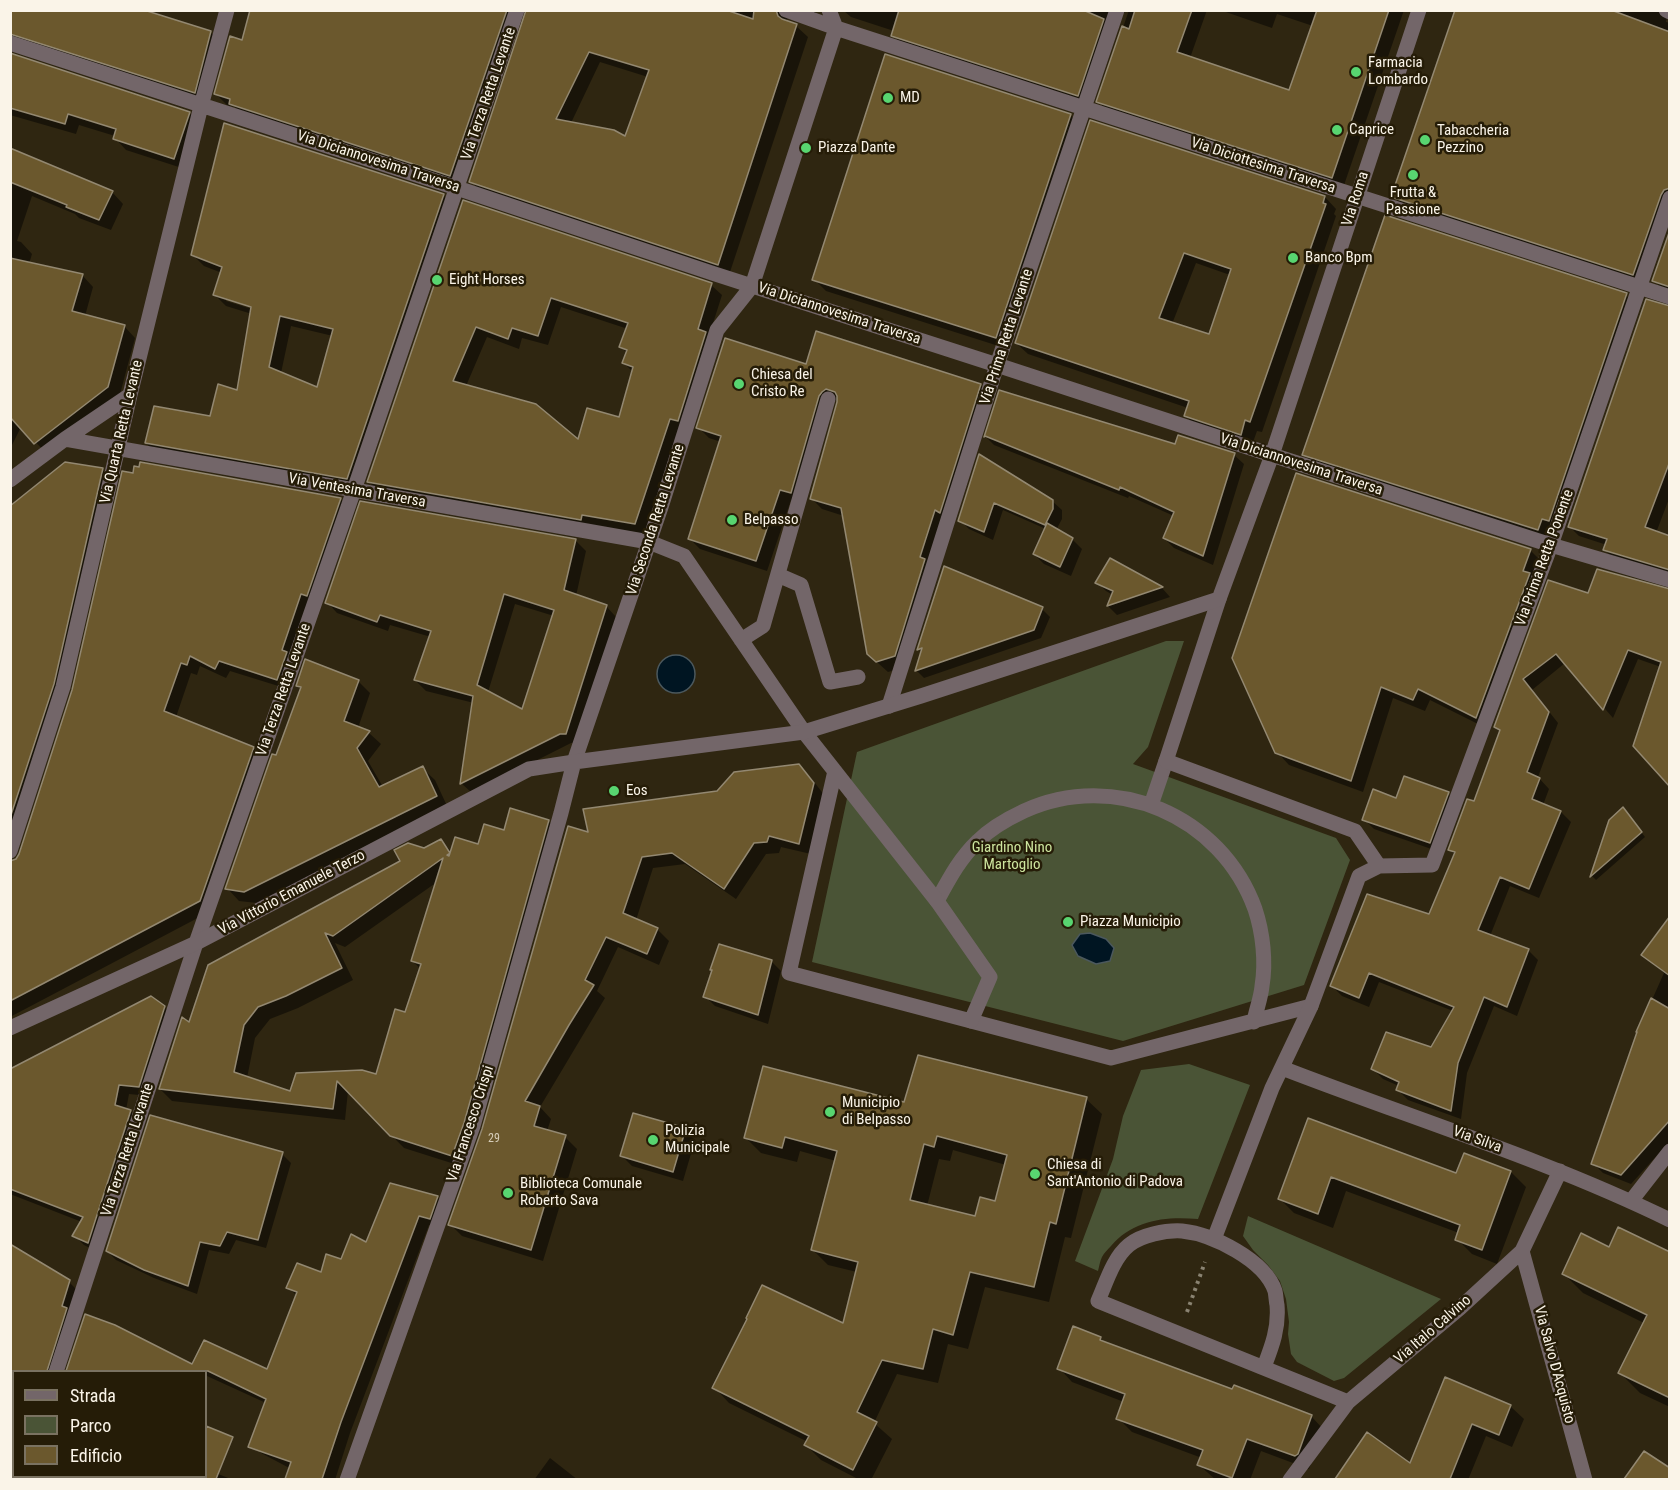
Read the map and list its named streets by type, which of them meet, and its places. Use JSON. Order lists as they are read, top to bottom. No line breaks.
{"streets":{"street":["Via Terza Retta Levante","Via Diciannovesima Traversa","Via Diciottesima Traversa","Via Roma","Via Prima Retta Levante","Via Quarta Retta Levante","Via Ventesima Traversa","Via Seconda Retta Levante","Via Prima Retta Ponente","Via Vittorio Emanuele Terzo","Via Francesco Crispi","Via Silva","Via Italo Calvino","Via Salvo D'Acquisto"]},"crossings":[["Via Terza Retta Levante","Via Diciannovesima Traversa"],["Via Terza Retta Levante","Via Ventesima Traversa"],["Via Terza Retta Levante","Via Vittorio Emanuele Terzo"],["Via Diciannovesima Traversa","Via Roma"],["Via Diciannovesima Traversa","Via Prima Retta Levante"],["Via Diciannovesima Traversa","Via Quarta Retta Levante"],["Via Diciannovesima Traversa","Via Seconda Retta Levante"],["Via Diciannovesima Traversa","Via Prima Retta Ponente"],["Via Diciottesima Traversa","Via Roma"],["Via Diciottesima Traversa","Via Prima Retta Levante"],["Via Diciottesima Traversa","Via Prima Retta Ponente"],["Via Roma","Via Vittorio Emanuele Terzo"],["Via Prima Retta Levante","Via Vittorio Emanuele Terzo"],["Via Quarta Retta Levante","Via Ventesima Traversa"],["Via Ventesima Traversa","Via Seconda Retta Levante"],["Via Ventesima Traversa","Via Vittorio Emanuele Terzo"],["Via Seconda Retta Levante","Via Vittorio Emanuele Terzo"],["Via Seconda Retta Levante","Via Francesco Crispi"],["Via Vittorio Emanuele Terzo","Via Francesco Crispi"],["Via Silva","Via Italo Calvino"],["Via Italo Calvino","Via Salvo D'Acquisto"]],"parks":["Giardino Nino Martoglio"],"places":["Farmacia Lombardo","MD","Caprice","Tabaccheria Pezzino","Piazza Dante","Frutta & Passione","Banco Bpm","Eight Horses","Chiesa del Cristo Re","Belpasso","Eos","Piazza Municipio","Municipio di Belpasso","Polizia Municipale","Chiesa di Sant'Antonio di Padova","Biblioteca Comunale Roberto Sava"],"house_numbers":["29"],"legend":["Strada","Parco","Edificio"]}
